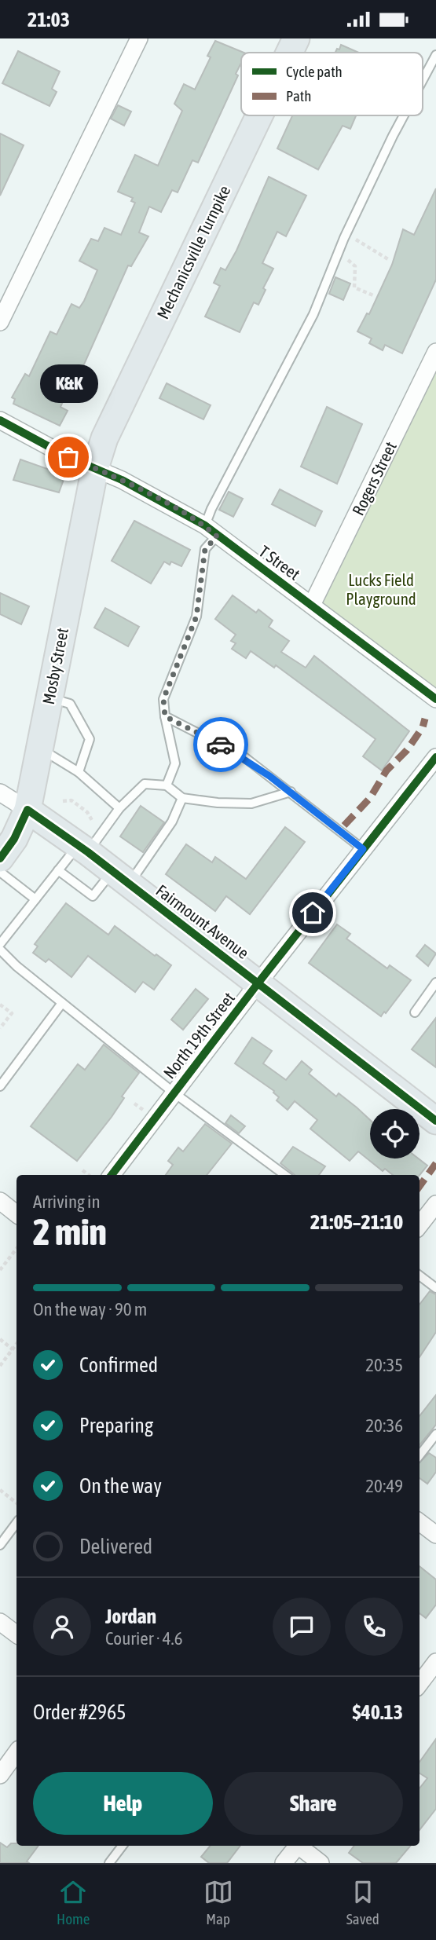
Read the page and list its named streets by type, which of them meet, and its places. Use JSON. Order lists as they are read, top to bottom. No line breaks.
{"streets":{"main road":["Mechanicsville Turnpike","Mosby Street","Fairmount Avenue"],"street":["Rogers Street","T Street","North 19th Street"]},"crossings":[["Mechanicsville Turnpike","T Street"],["Mechanicsville Turnpike","Mosby Street"],["Rogers Street","T Street"],["T Street","Mosby Street"],["Mosby Street","Fairmount Avenue"],["Fairmount Avenue","North 19th Street"]],"parks":["Lucks Field Playground"],"places":["K&K"],"legend":["Cycle path","Path"],"page":{"status":"21:03","bubble":"K&K","heading":["2 min","Arriving in","21:05–21:10"],"panel":["Jordan","Courier · 4.6","Order #2965","$40.13"],"bar":"On the way · 90 m","list":[["Confirmed","20:35"],["Preparing","20:36"],["On the way","20:49"],"Delivered"],"buttons":["Help","Share"],"tabs":["Home","Map","Saved"]}}
